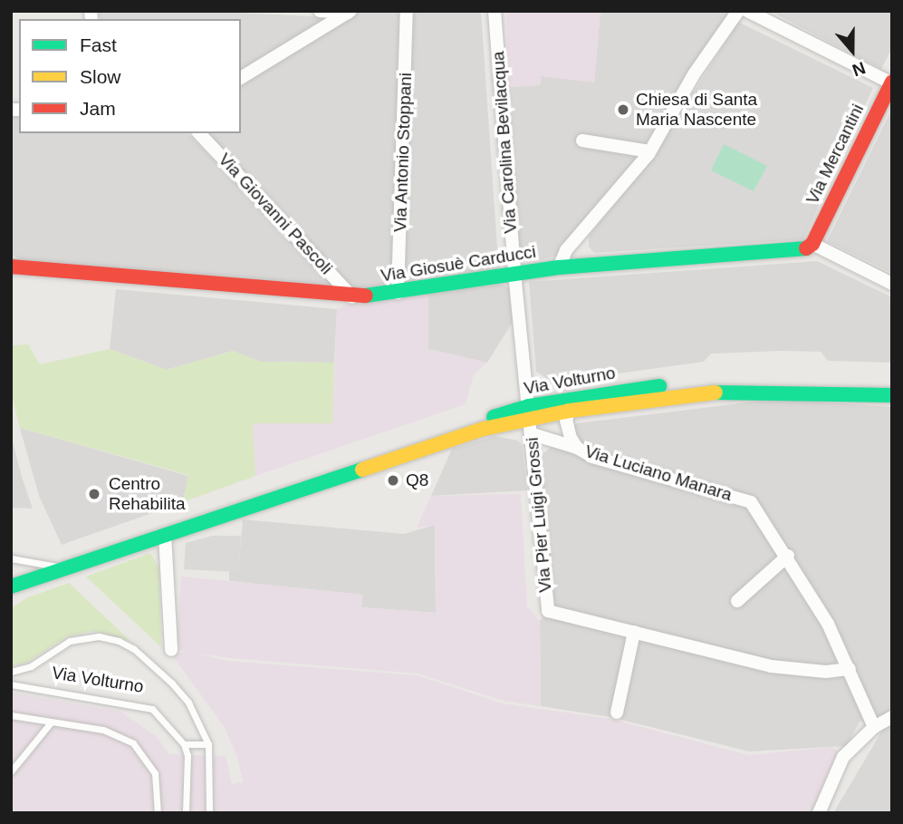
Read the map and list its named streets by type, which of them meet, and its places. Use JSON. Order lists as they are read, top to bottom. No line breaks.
{"streets":{"street":["Via Carolina Bevilacqua","Via Antonio Stoppani","Via Mercantini","Via Giovanni Pascoli","Via Giosuè Carducci","Via Volturno","Via Luciano Manara","Via Pier Luigi Grossi"]},"crossings":[["Via Carolina Bevilacqua","Via Giosuè Carducci"],["Via Carolina Bevilacqua","Via Volturno"],["Via Carolina Bevilacqua","Via Luciano Manara"],["Via Carolina Bevilacqua","Via Pier Luigi Grossi"],["Via Antonio Stoppani","Via Giosuè Carducci"],["Via Mercantini","Via Giosuè Carducci"],["Via Giovanni Pascoli","Via Giosuè Carducci"],["Via Volturno","Via Luciano Manara"],["Via Volturno","Via Pier Luigi Grossi"],["Via Luciano Manara","Via Pier Luigi Grossi"]],"places":["Chiesa di Santa Maria Nascente","Q8","Centro Rehabilita"],"legend":["Fast","Slow","Jam"],"north":"bottom"}
